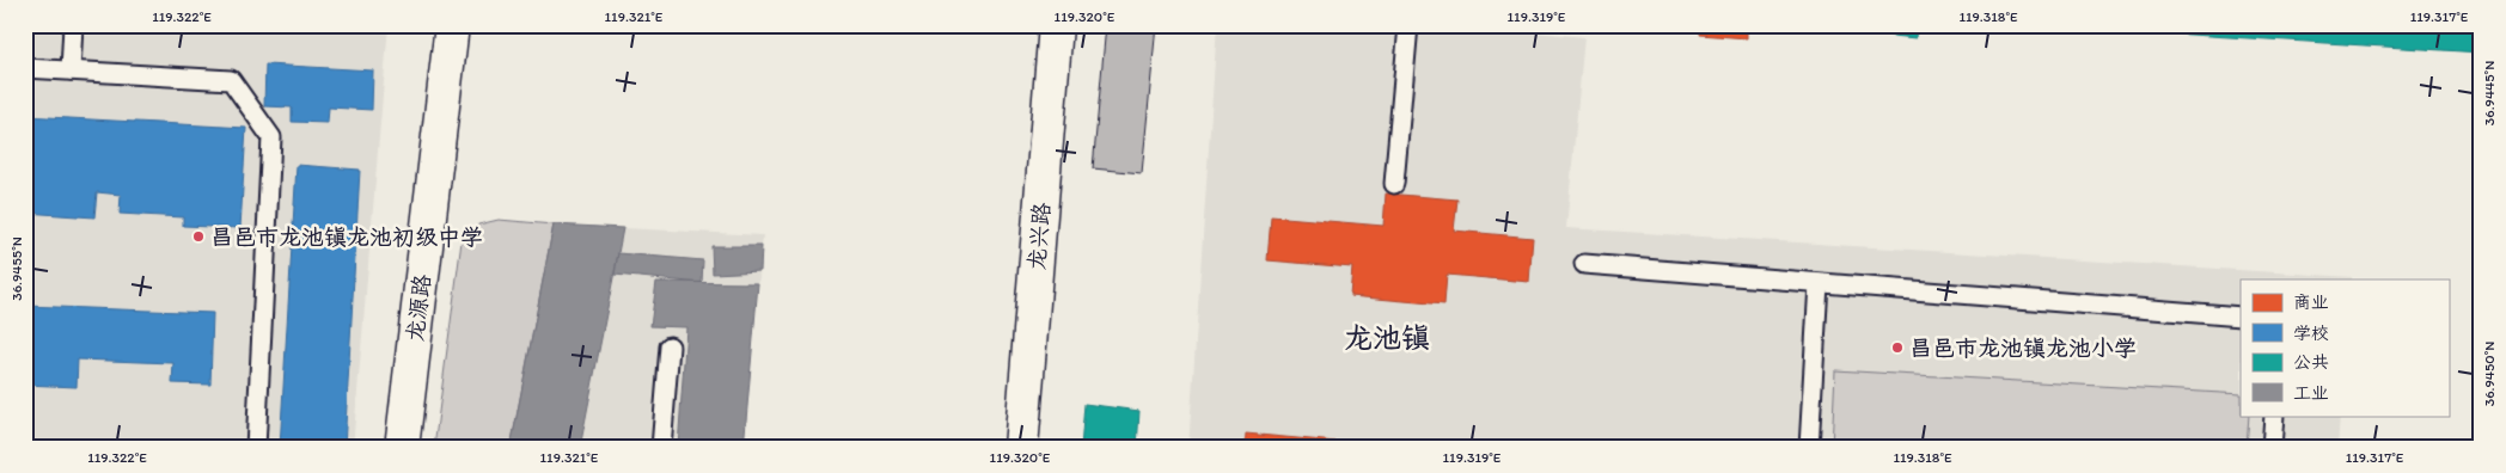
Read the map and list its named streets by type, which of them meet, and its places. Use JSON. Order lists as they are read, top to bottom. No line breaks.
{"streets":{"street":["龙兴路","龙源路"]},"districts":["龙池镇"],"places":["昌邑市龙池镇龙池初级中学","昌邑市龙池镇龙池小学"],"legend":["商业","学校","公共","工业"],"coordinates":["119.322°E","119.321°E","119.320°E","119.319°E","119.318°E","119.317°E","36.9445°N","36.9455°N","36.9450°N"]}
